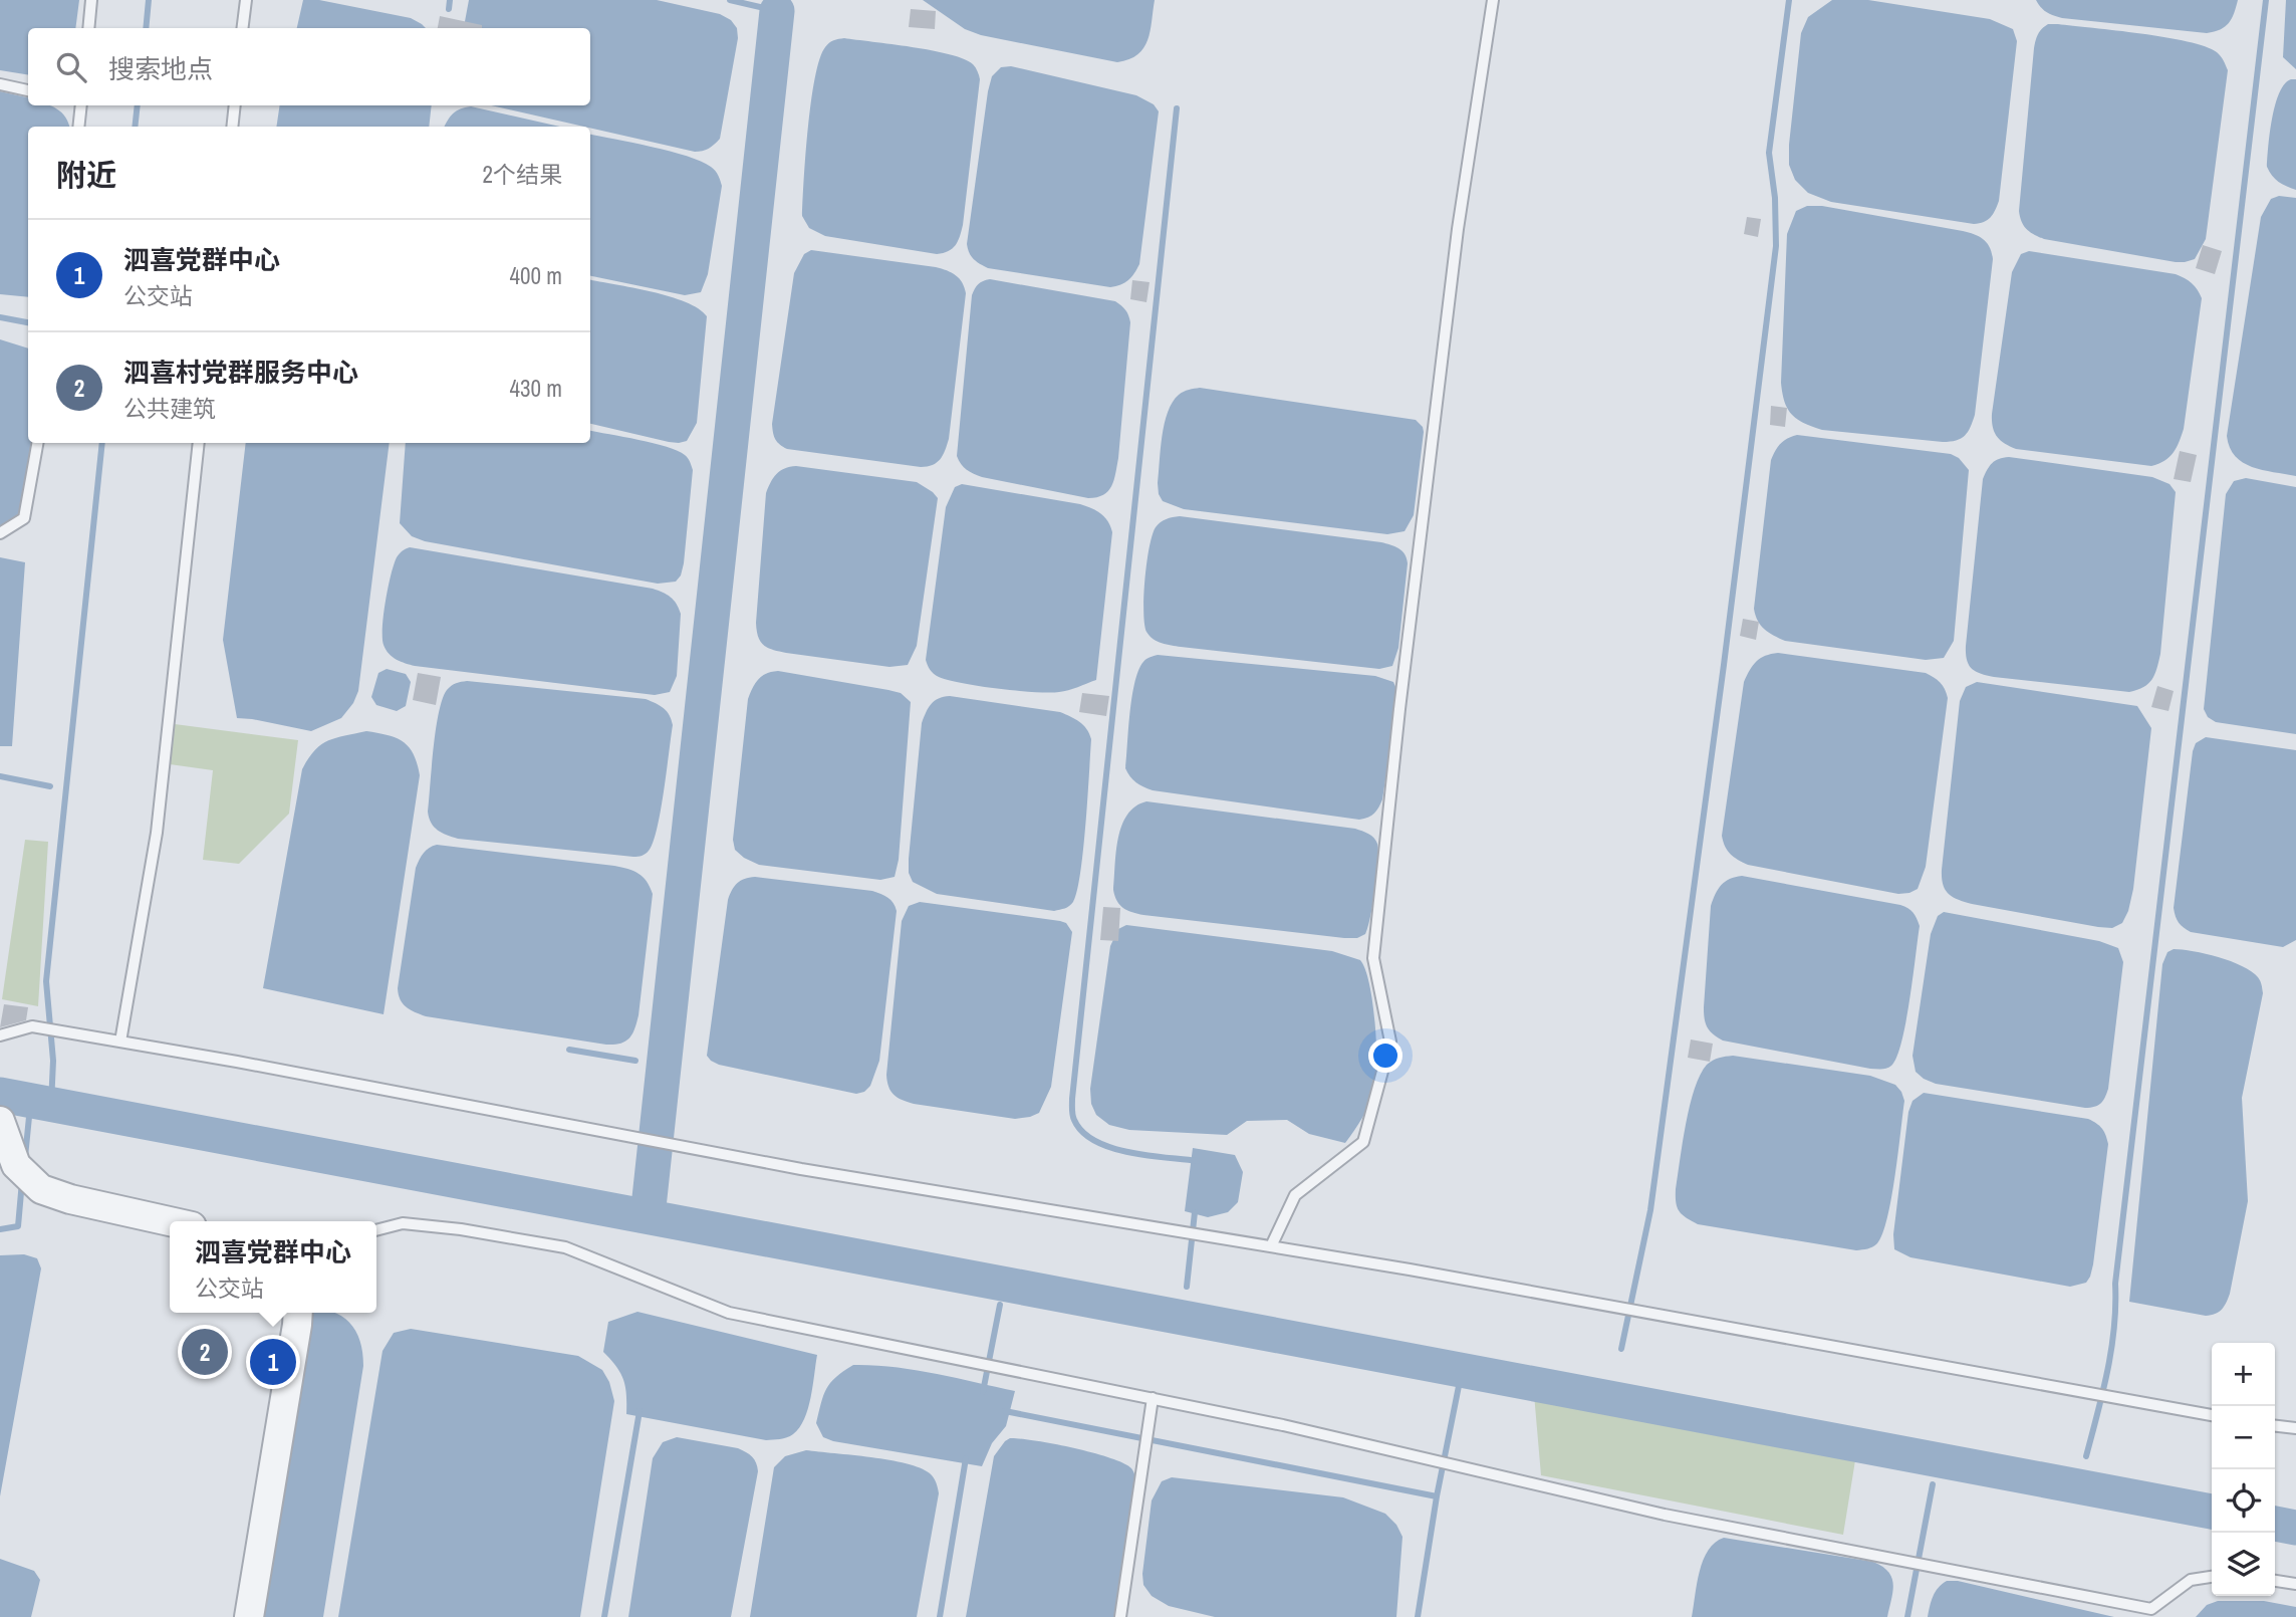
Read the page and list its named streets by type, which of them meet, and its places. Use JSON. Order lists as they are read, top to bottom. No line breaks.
{"page":{"search":"搜索地点","heading":["附近","2个结果"],"list":[{"mark":"1","name":"泗喜党群中心","note":"公交站","value":"400 m"},{"mark":"2","name":"泗喜村党群服务中心","note":"公共建筑","value":"430 m"}],"popup":["泗喜党群中心","公交站"],"pins":["2","1"],"map_buttons":["+","−"]}}
